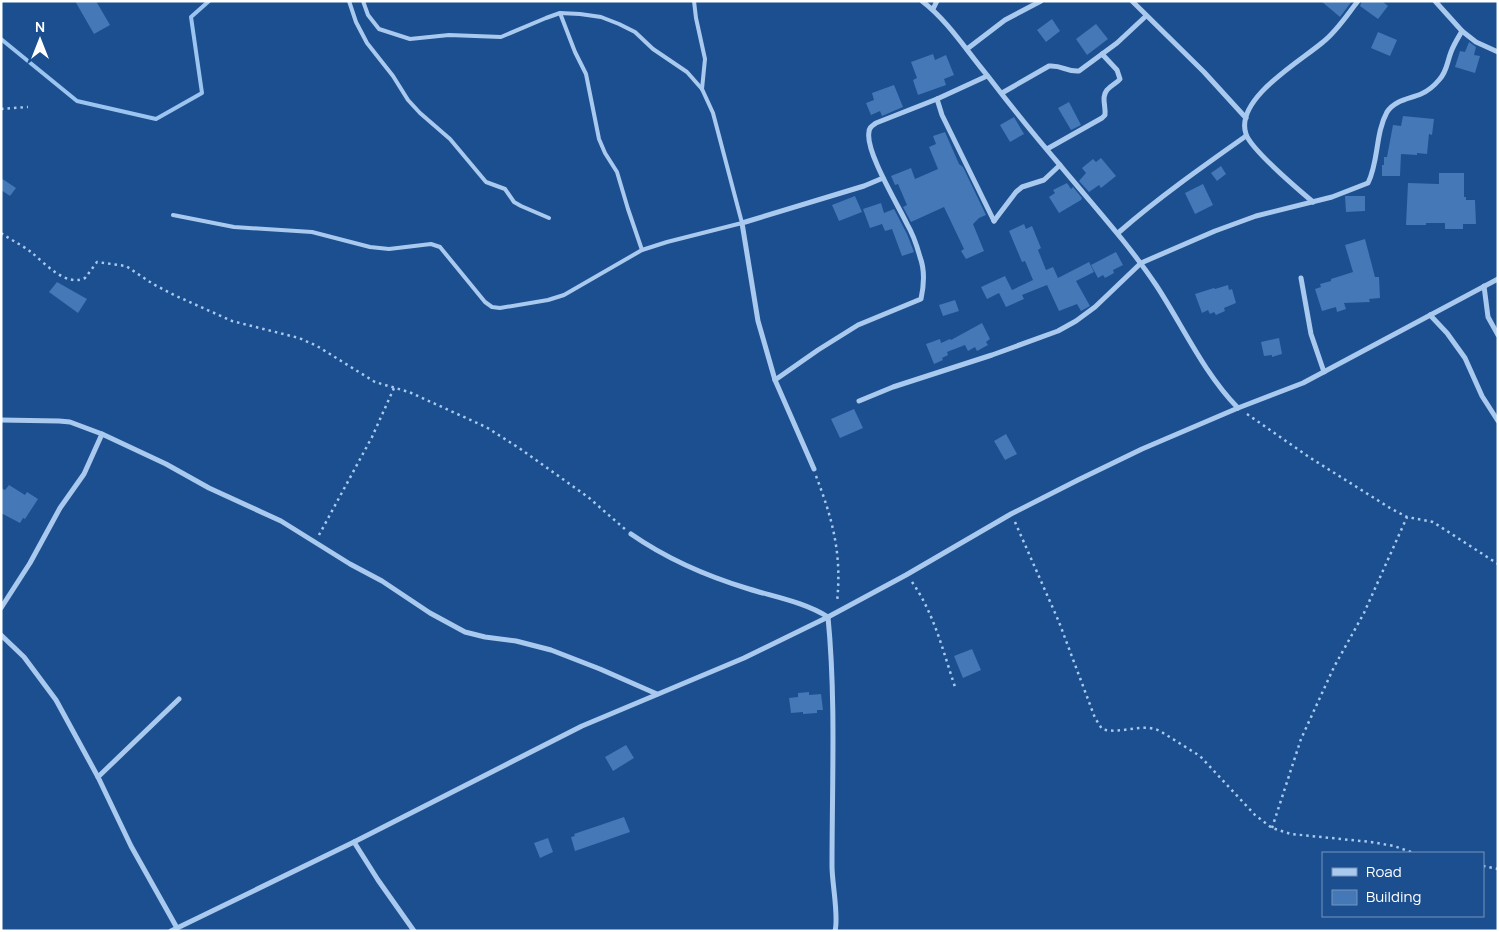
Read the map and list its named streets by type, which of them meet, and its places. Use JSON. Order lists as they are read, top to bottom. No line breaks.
{"legend":["Road","Building"],"north":"top"}
